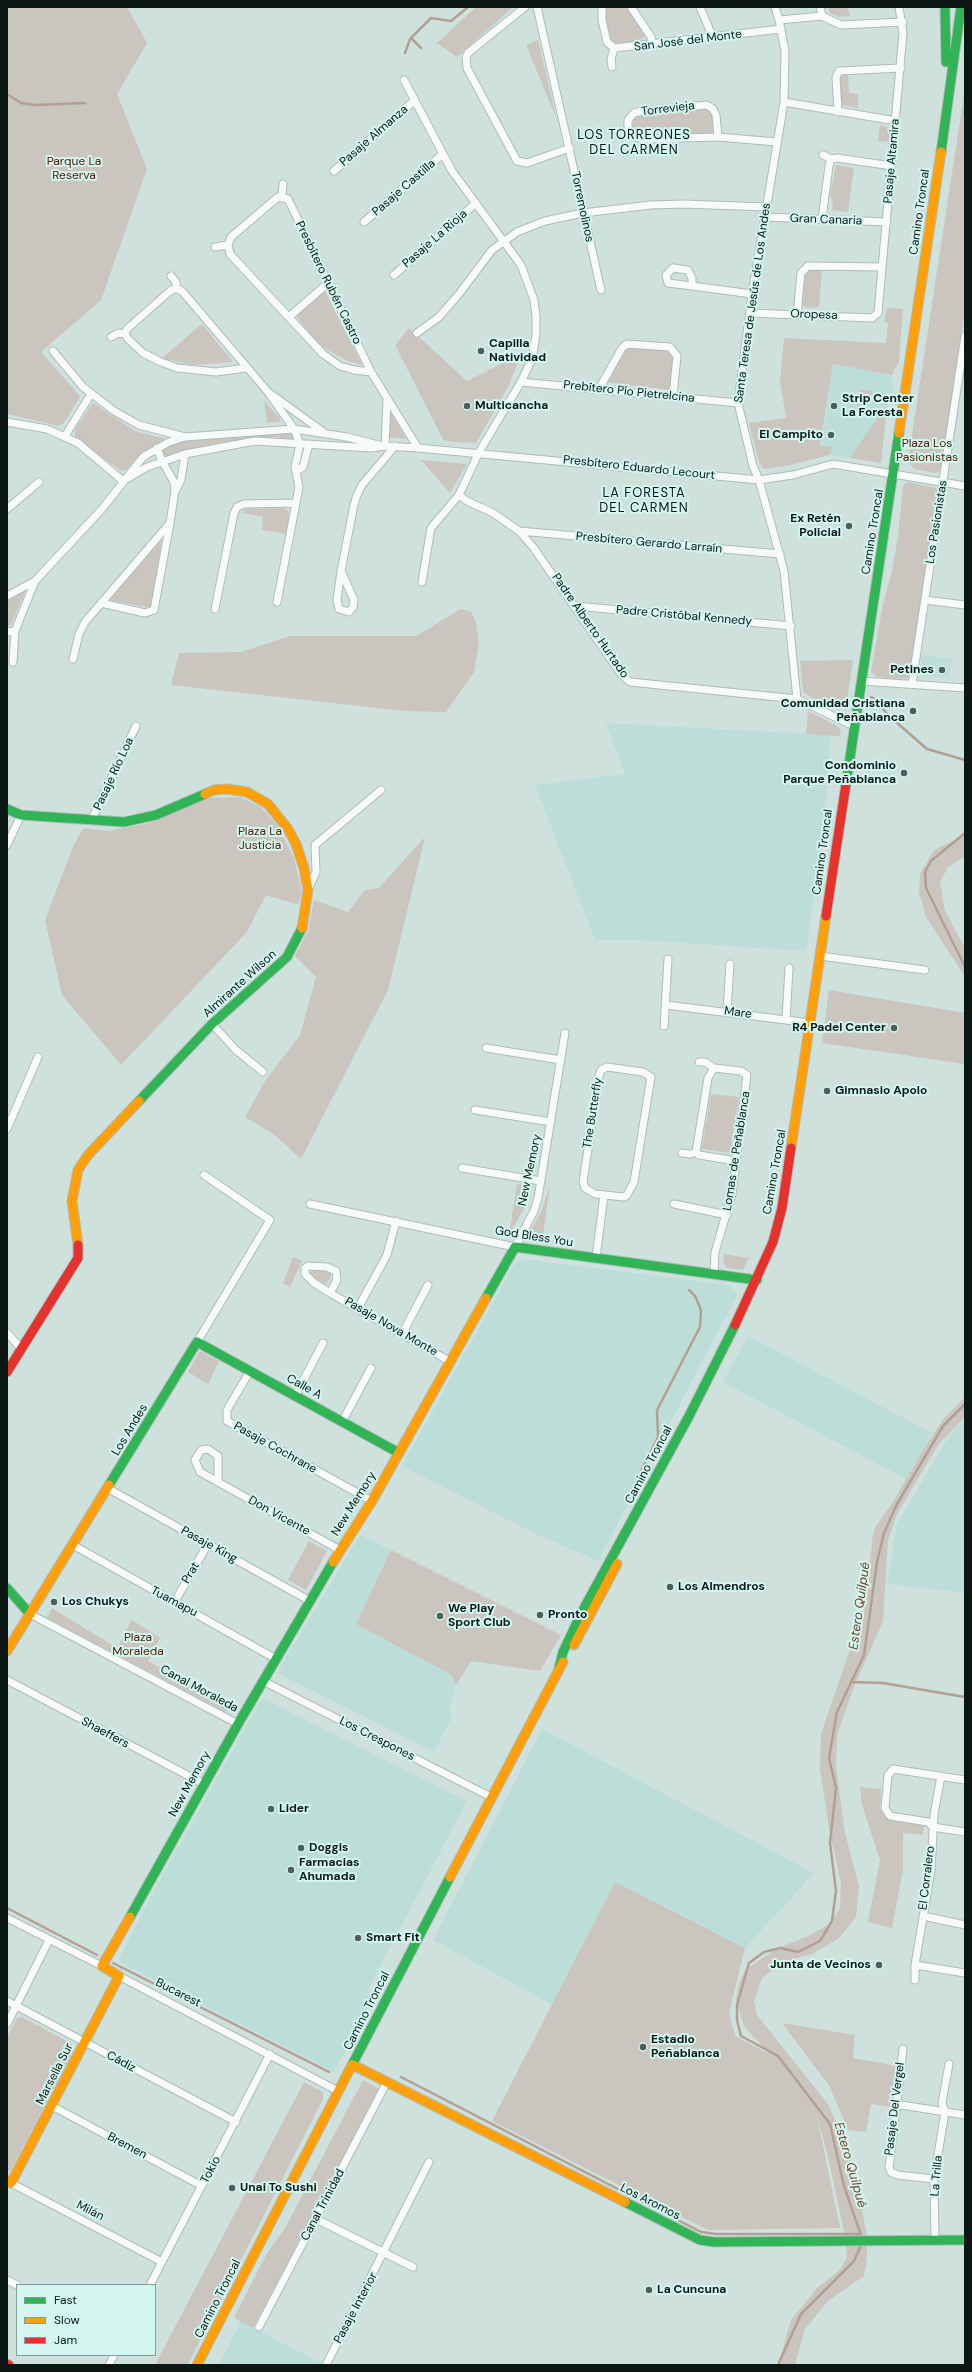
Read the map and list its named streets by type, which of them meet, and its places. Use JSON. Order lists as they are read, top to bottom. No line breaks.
{"streets":{"main road":["Camino Troncal","Almirante Wilson","New Memory","God Bless You","Calle A","Los Andes","Canal Moraleda","Bucarest","Marsella Sur","Los Aromos"],"street":["San José del Monte","Torrevieja","Pasaje Almanza","Pasaje Altamira","Pasaje Castilla","Torremolinos","Gran Canaria","Pasaje La Rioja","Presbítero Rubén Castro","Santa Teresa de Jesús de Los Andes","Oropesa","Prebítero Pío Pietrelcina","Presbítero Eduardo Lecourt","Los Pasionistas","Presbítero Gerardo Larraín","Padre Cristóbal Kennedy","Padre Alberto Hurtado","Pasaje Río Loa","Mare","The Butterfly","Lomas de Peñablanca","Pasaje Nova Monte","Pasaje Cochrane","Don Vicente","Pasaje King","Prat","Tuamapu","Shaeffers","Los Crespones","El Corralero","Cádiz","Pasaje Del Vergel","Bremen","Tokio","La Trilla","Canal Trinidad","Milán","Pasaje Interior"]},"crossings":[["San José del Monte","Santa Teresa de Jesús de Los Andes"],["Torrevieja","Santa Teresa de Jesús de Los Andes"],["Pasaje Altamira","Gran Canaria"],["Pasaje Altamira","Oropesa"],["Camino Troncal","Presbítero Eduardo Lecourt"],["Camino Troncal","Mare"],["Camino Troncal","God Bless You"],["Camino Troncal","Los Crespones"],["Camino Troncal","Bucarest"],["Camino Troncal","Los Aromos"],["Gran Canaria","Santa Teresa de Jesús de Los Andes"],["Presbítero Rubén Castro","Presbítero Eduardo Lecourt"],["Santa Teresa de Jesús de Los Andes","Oropesa"],["Santa Teresa de Jesús de Los Andes","Prebítero Pío Pietrelcina"],["Santa Teresa de Jesús de Los Andes","Presbítero Eduardo Lecourt"],["Santa Teresa de Jesús de Los Andes","Presbítero Gerardo Larraín"],["Santa Teresa de Jesús de Los Andes","Padre Cristóbal Kennedy"],["Santa Teresa de Jesús de Los Andes","Padre Alberto Hurtado"],["Presbítero Eduardo Lecourt","Los Pasionistas"],["Presbítero Gerardo Larraín","Padre Alberto Hurtado"],["Padre Cristóbal Kennedy","Padre Alberto Hurtado"],["Pasaje Río Loa","Almirante Wilson"],["Lomas de Peñablanca","God Bless You"],["New Memory","God Bless You"],["New Memory","Pasaje Nova Monte"],["New Memory","Calle A"],["New Memory","Pasaje Cochrane"],["New Memory","Don Vicente"],["New Memory","Pasaje King"],["New Memory","Tuamapu"],["New Memory","Canal Moraleda"],["New Memory","Shaeffers"],["New Memory","Los Crespones"],["New Memory","Bucarest"],["Calle A","Los Andes"],["Calle A","Pasaje Cochrane"],["Los Andes","Pasaje King"],["Los Andes","Tuamapu"],["Los Andes","Canal Moraleda"],["Pasaje King","Prat"],["Prat","Tuamapu"],["Bucarest","Marsella Sur"],["Bucarest","Tokio"],["Cádiz","Marsella Sur"],["Cádiz","Tokio"],["Marsella Sur","Bremen"],["Marsella Sur","Milán"],["Pasaje Del Vergel","La Trilla"],["Bremen","Tokio"],["Tokio","Milán"],["La Trilla","Los Aromos"],["Los Aromos","Canal Trinidad"]],"districts":["LOS TORREONES DEL CARMEN","LA FORESTA DEL CARMEN"],"water":["Estero Quilpué"],"parks":["Parque La Reserva","Plaza Los Pasionistas","Plaza La Justicia","Plaza Moraleda"],"places":["Capilla Natividad","Multicancha","Strip Center La Foresta","El Campito","Ex Retén Policial","Petines","Comunidad Cristiana Peñablanca","Condominio Parque Peñablanca","R4 Padel Center","Gimnasio Apolo","Los Almendros","Los Chukys","Pronto","We Play Sport Club","Lider","Doggis","Farmacias Ahumada","Smart Fit","Junta de Vecinos","Estadio Peñablanca","Unai To Sushi","La Cuncuna"],"legend":["Fast","Slow","Jam"]}
